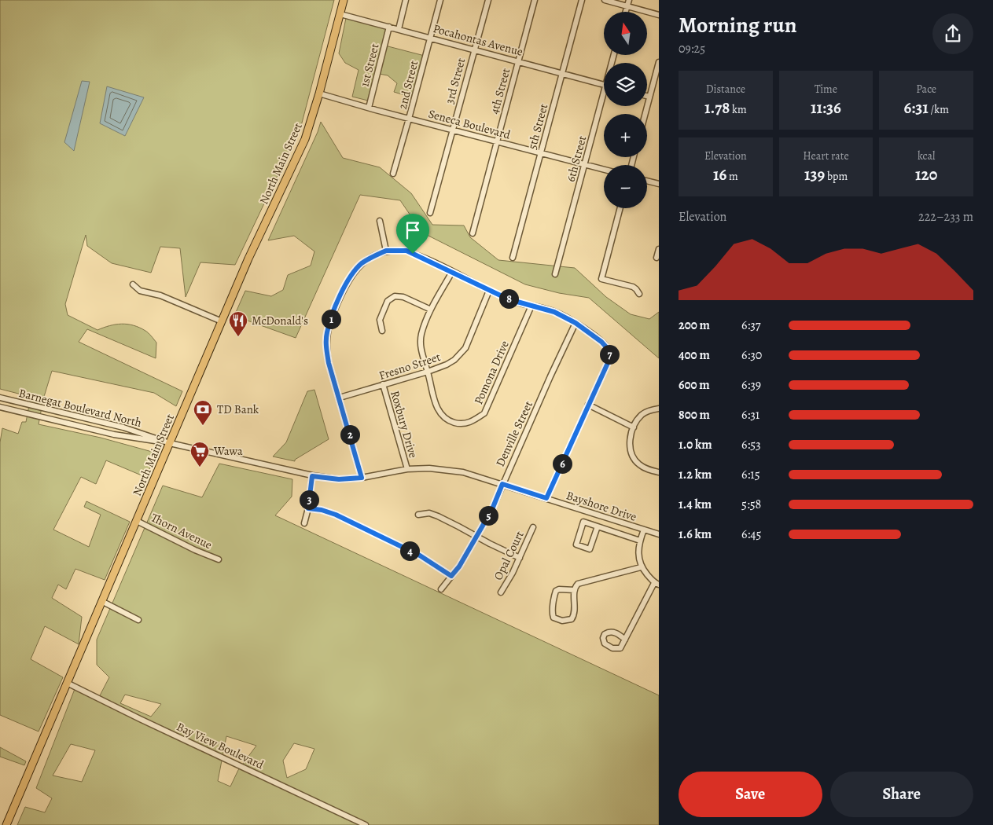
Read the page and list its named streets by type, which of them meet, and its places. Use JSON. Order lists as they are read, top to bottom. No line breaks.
{"streets":{"highway":["North Main Street"],"street":["Pocahontas Avenue","1st Street","3rd Street","2nd Street","4th Street","Seneca Boulevard","5th Street","6th Street","Fresno Street","Pomona Drive","Barnegat Boulevard North","Roxbury Drive","Denville Street","Bayshore Drive","Thorn Avenue","Opal Court","Bay View Boulevard"]},"crossings":[["Pocahontas Avenue","1st Street"],["Pocahontas Avenue","3rd Street"],["Pocahontas Avenue","2nd Street"],["Pocahontas Avenue","4th Street"],["Pocahontas Avenue","5th Street"],["Pocahontas Avenue","North Main Street"],["1st Street","Seneca Boulevard"],["3rd Street","Seneca Boulevard"],["2nd Street","Seneca Boulevard"],["4th Street","Seneca Boulevard"],["Seneca Boulevard","5th Street"],["Seneca Boulevard","6th Street"],["Seneca Boulevard","North Main Street"],["North Main Street","Barnegat Boulevard North"],["North Main Street","Bayshore Drive"],["North Main Street","Thorn Avenue"],["North Main Street","Bay View Boulevard"],["Fresno Street","Pomona Drive"],["Fresno Street","Roxbury Drive"],["Barnegat Boulevard North","Bayshore Drive"],["Roxbury Drive","Bayshore Drive"],["Denville Street","Bayshore Drive"]],"places":{"restaurant":["McDonald's"],"bank":["TD Bank"],"supermarket":["Wawa"]},"north":"top","page":{"heading":["Morning run","09:25"],"map_buttons":["+","−"],"stats":[["Distance","1.78 km"],["Time","11:36"],["Pace","6:31 /km"],["Elevation","16 m"],["Heart rate","139 bpm"],["kcal","120"]],"chart":["Elevation","222–233 m"],"pins":["8","1","7","2","6","3","5","4"],"list":[{"name":"200 m","note":"6:37"},{"name":"400 m","note":"6:30"},{"name":"600 m","note":"6:39"},{"name":"800 m","note":"6:31"},{"name":"1.0 km","note":"6:53"},{"name":"1.2 km","note":"6:15"},{"name":"1.4 km","note":"5:58"},{"name":"1.6 km","note":"6:45"}],"buttons":["Save","Share"]}}
